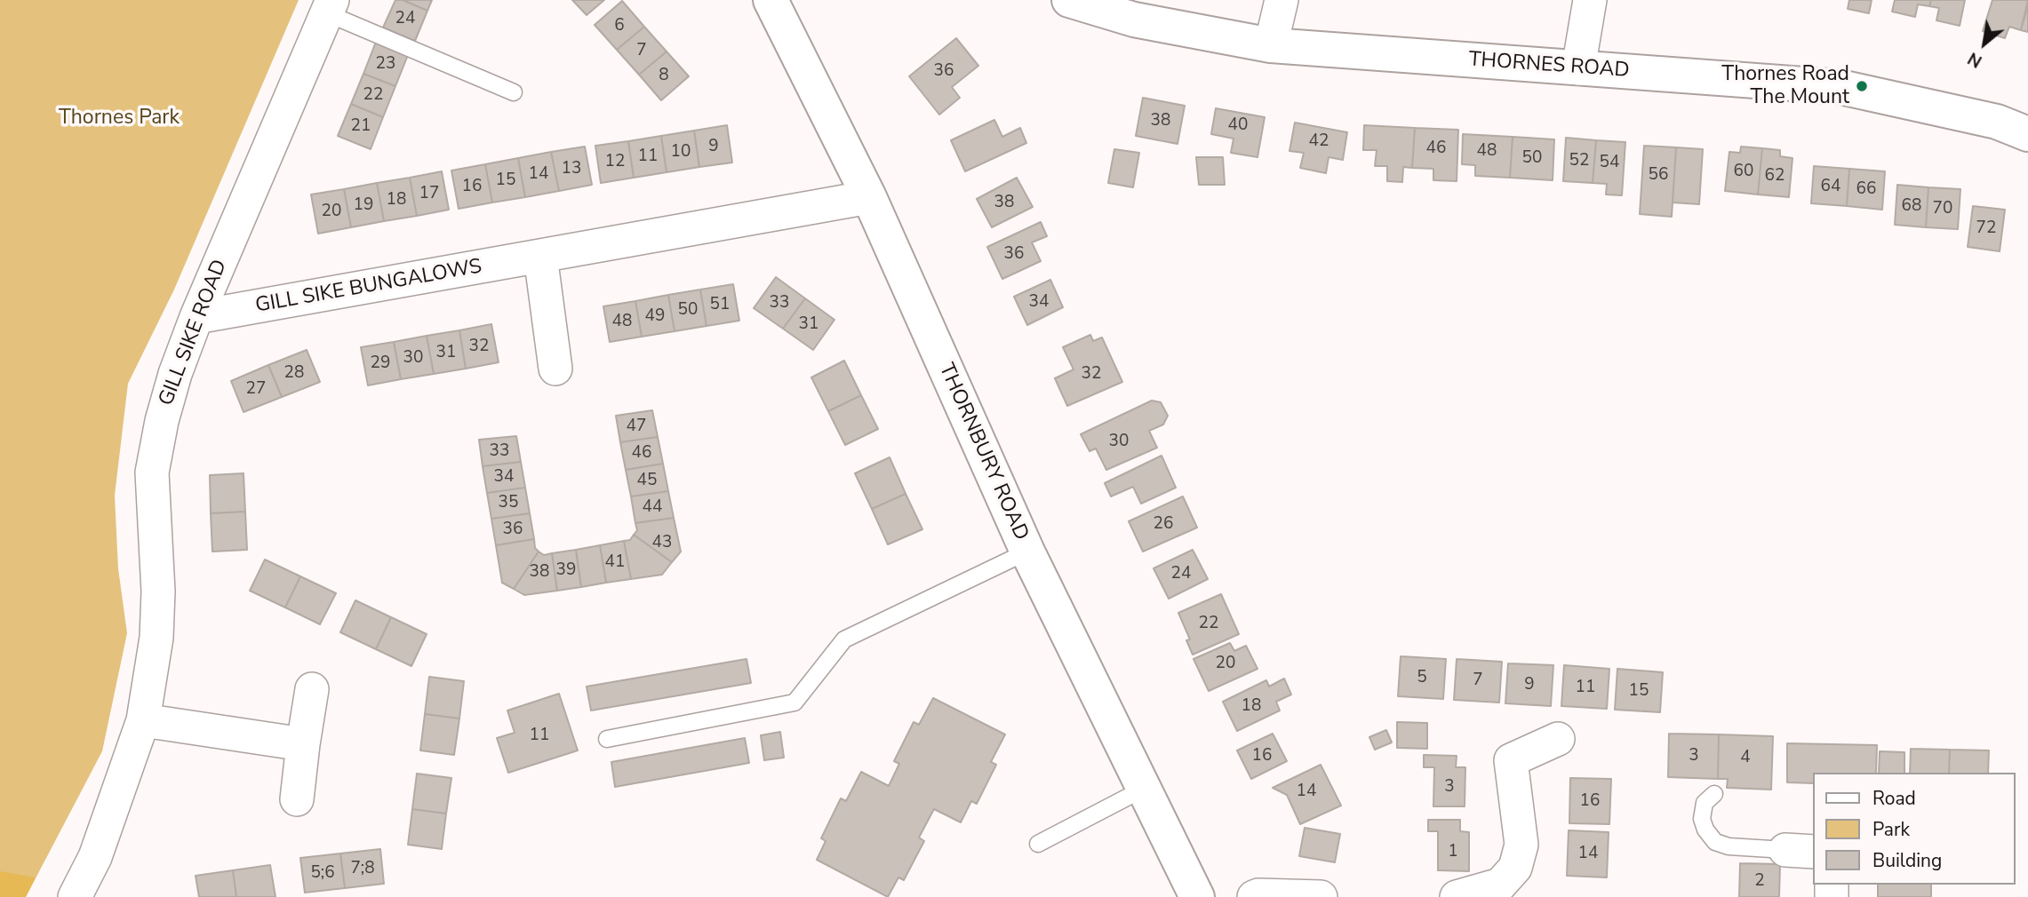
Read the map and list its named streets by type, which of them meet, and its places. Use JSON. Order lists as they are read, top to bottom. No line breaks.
{"streets":{"main road":["THORNES ROAD","THORNBURY ROAD"],"street":["GILL SIKE BUNGALOWS","GILL SIKE ROAD"]},"crossings":[["GILL SIKE BUNGALOWS","GILL SIKE ROAD"],["GILL SIKE BUNGALOWS","THORNBURY ROAD"]],"parks":["Thornes Park"],"places":["Thornes Road The Mount"],"house_numbers":["24","6","7","23","36","8","22","38","40","21","42","9","46","48","10","11","50","52","12","54","13","60","14","56","62","15","16","64","66","17","18","38","19","68","70","20","72","36","34","33","51","50","49","48","31","32","31","30","29","28","32","27","47","30","33","46","34","45","35","44","26","36","43","41","39","38","24","22","20","5","7","9","11","15","18","11","16","3","4","3","14","16","1","14","7;8","5;6","2"],"legend":["Road","Park","Building"],"north":"bottom left"}
